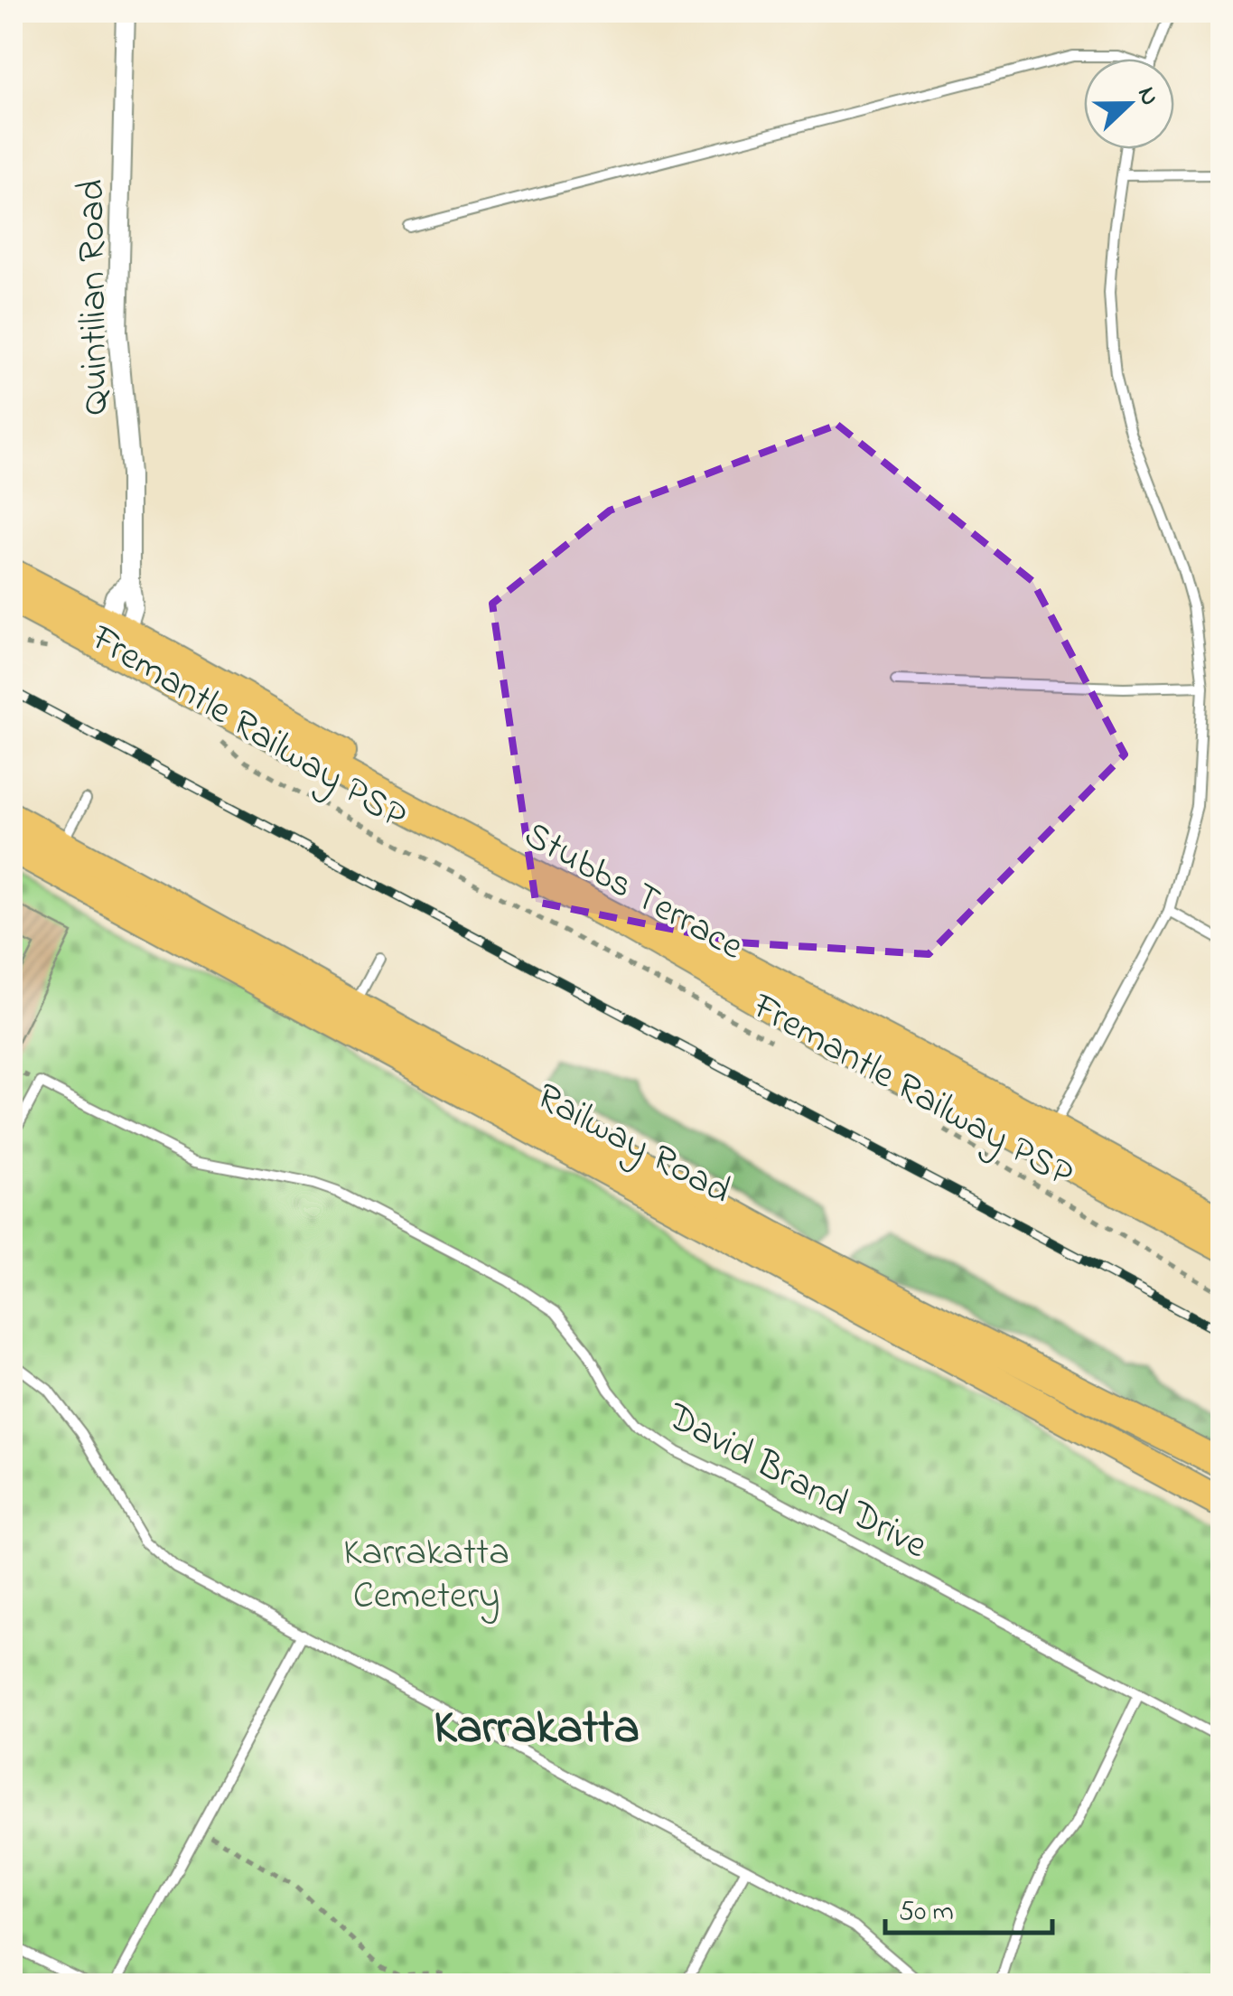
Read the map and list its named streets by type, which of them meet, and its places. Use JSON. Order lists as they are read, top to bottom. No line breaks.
{"streets":{"main road":["Stubbs Terrace","Railway Road"],"street":["Quintilian Road"],"lane":["David Brand Drive"],"path":["Fremantle Railway PSP"]},"crossings":[["Quintilian Road","Stubbs Terrace"]],"districts":["Karrakatta"],"parks":["Karrakatta Cemetery"],"scale_bar":"50 m","north":"right"}
